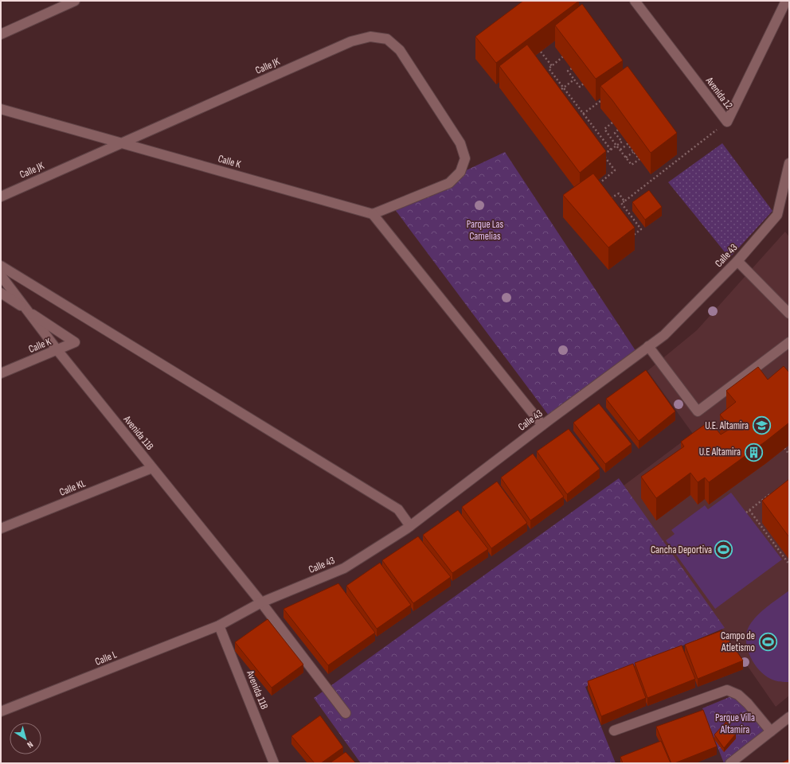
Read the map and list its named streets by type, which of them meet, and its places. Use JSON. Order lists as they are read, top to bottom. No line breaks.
{"streets":{"street":["Calle JK","Avenida 12","Calle K","Calle 43","Avenida 11B","Calle KL","Calle L"]},"crossings":[["Calle JK","Calle K"],["Calle K","Avenida 11B"],["Calle 43","Avenida 11B"],["Calle 43","Calle L"],["Avenida 11B","Calle KL"],["Avenida 11B","Calle L"]],"parks":["Parque Las Camelias","Parque Villa Altamira"],"places":{"school or university":["U.E. Altamira"],"building":["U.E Altamira"],"sports":["Cancha Deportiva","Campo de Atletismo"]},"north":"bottom right"}
